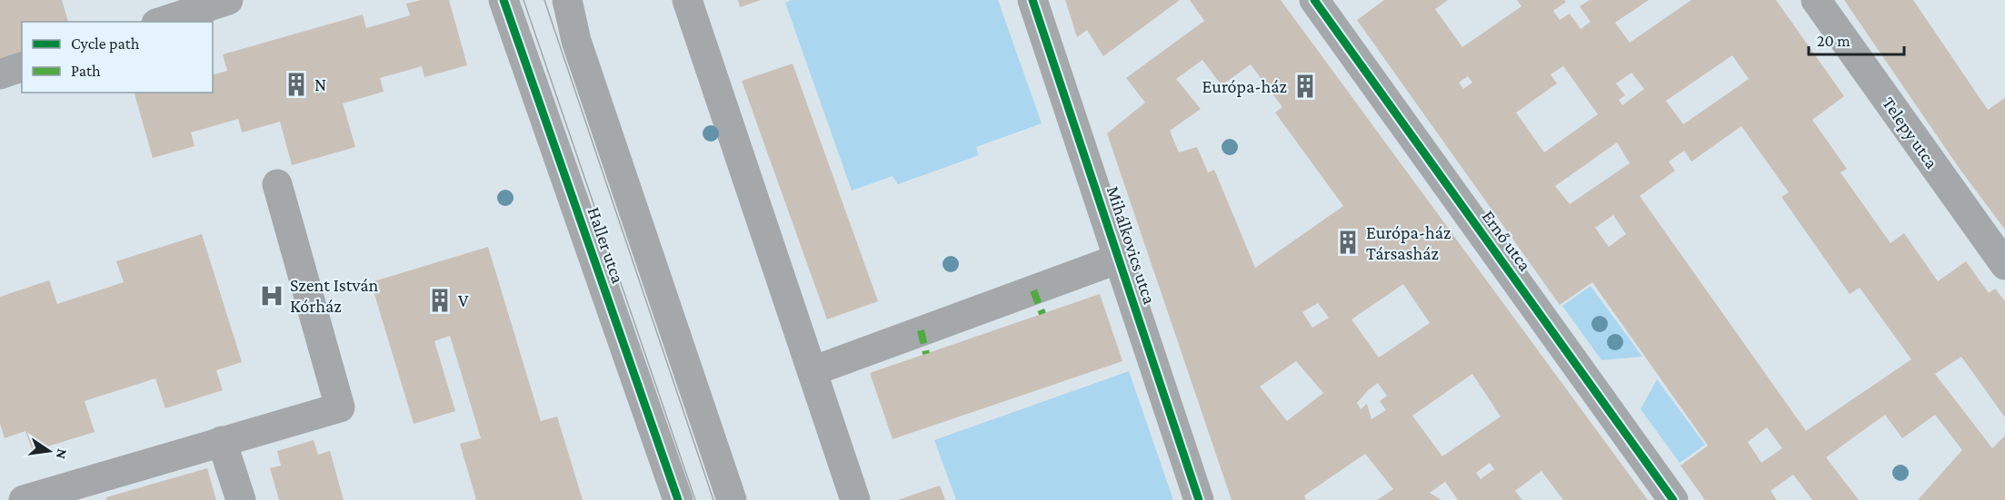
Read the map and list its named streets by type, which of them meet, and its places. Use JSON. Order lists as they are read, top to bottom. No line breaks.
{"streets":{"street":["Telepy utca","Ernő utca","Haller utca","Mihálkovics utca"]},"places":{"building":["N","Európa-ház","Európa-ház Társasház","V"],"hospital":["Szent István Kórház"]},"legend":["Cycle path","Path"],"scale_bar":"20 m","north":"right"}
